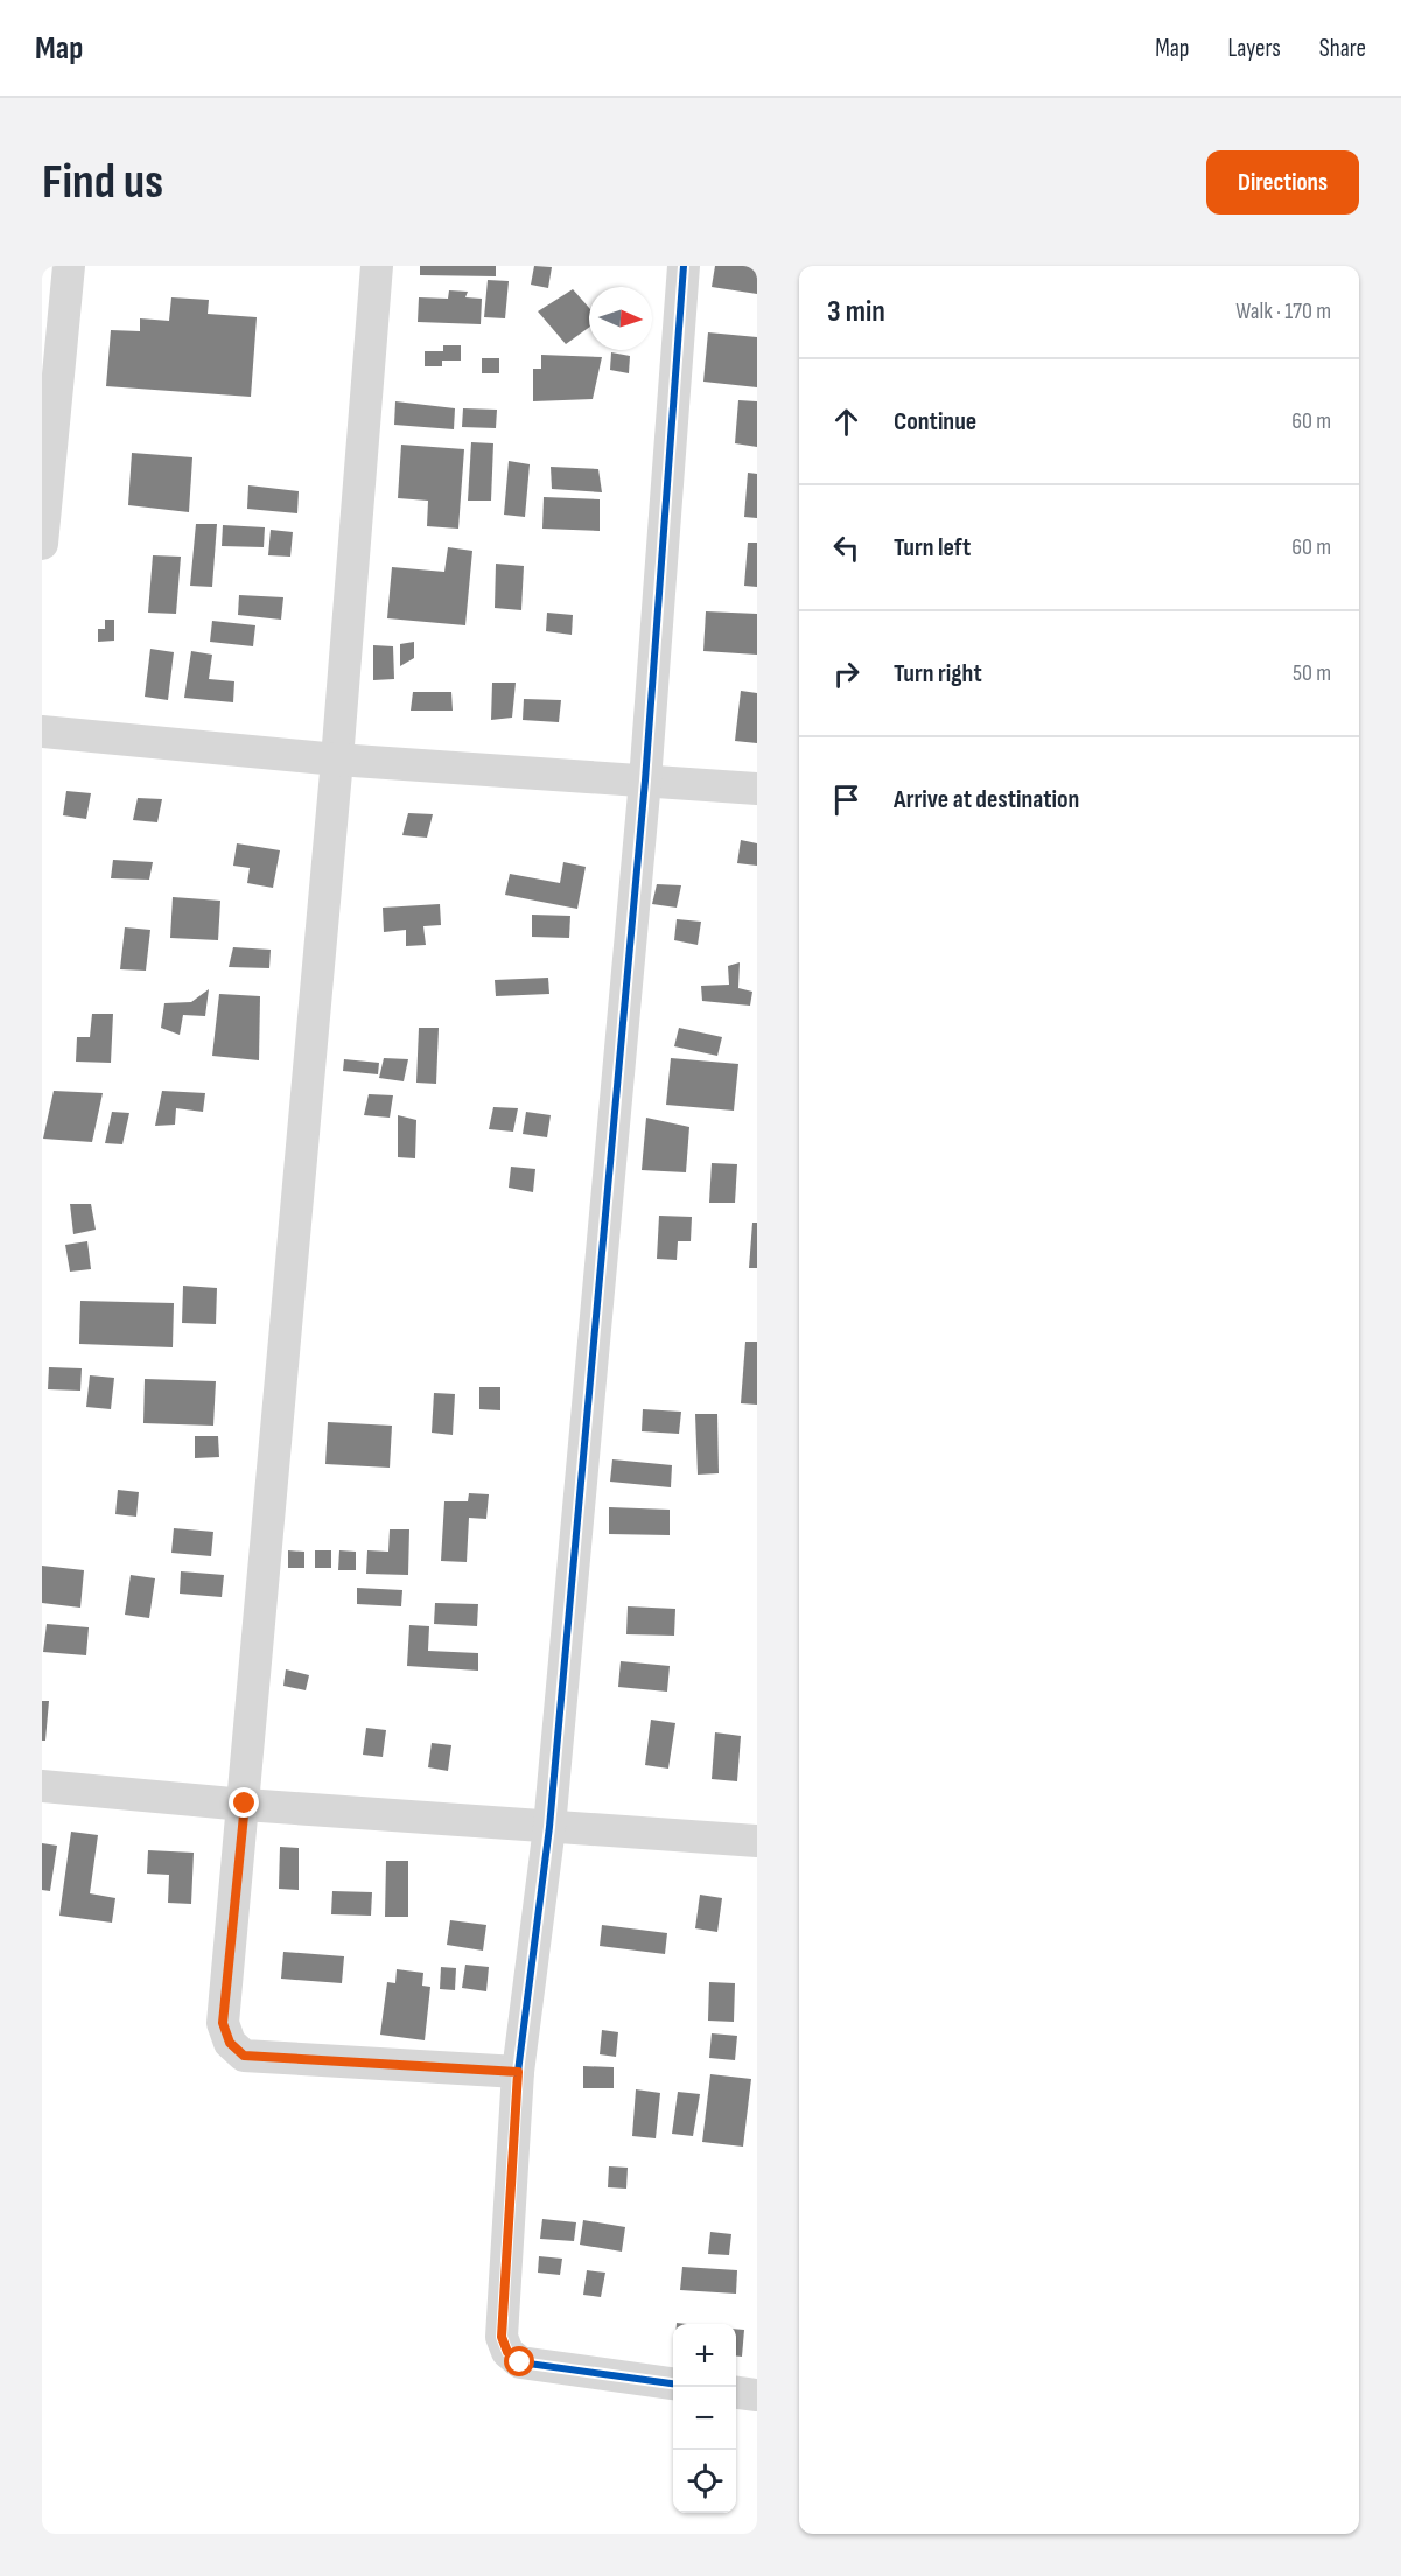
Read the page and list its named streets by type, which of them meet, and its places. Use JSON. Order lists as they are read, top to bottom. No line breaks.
{"north":"right","page":{"header":"Map","nav":["Map","Layers","Share"],"buttons":"Directions","title":"Find us","heading":["3 min","Walk · 170 m"],"list":[["Continue","60 m"],["Turn left","60 m"],["Turn right","50 m"],"Arrive at destination"],"map_buttons":["+","−"]}}
